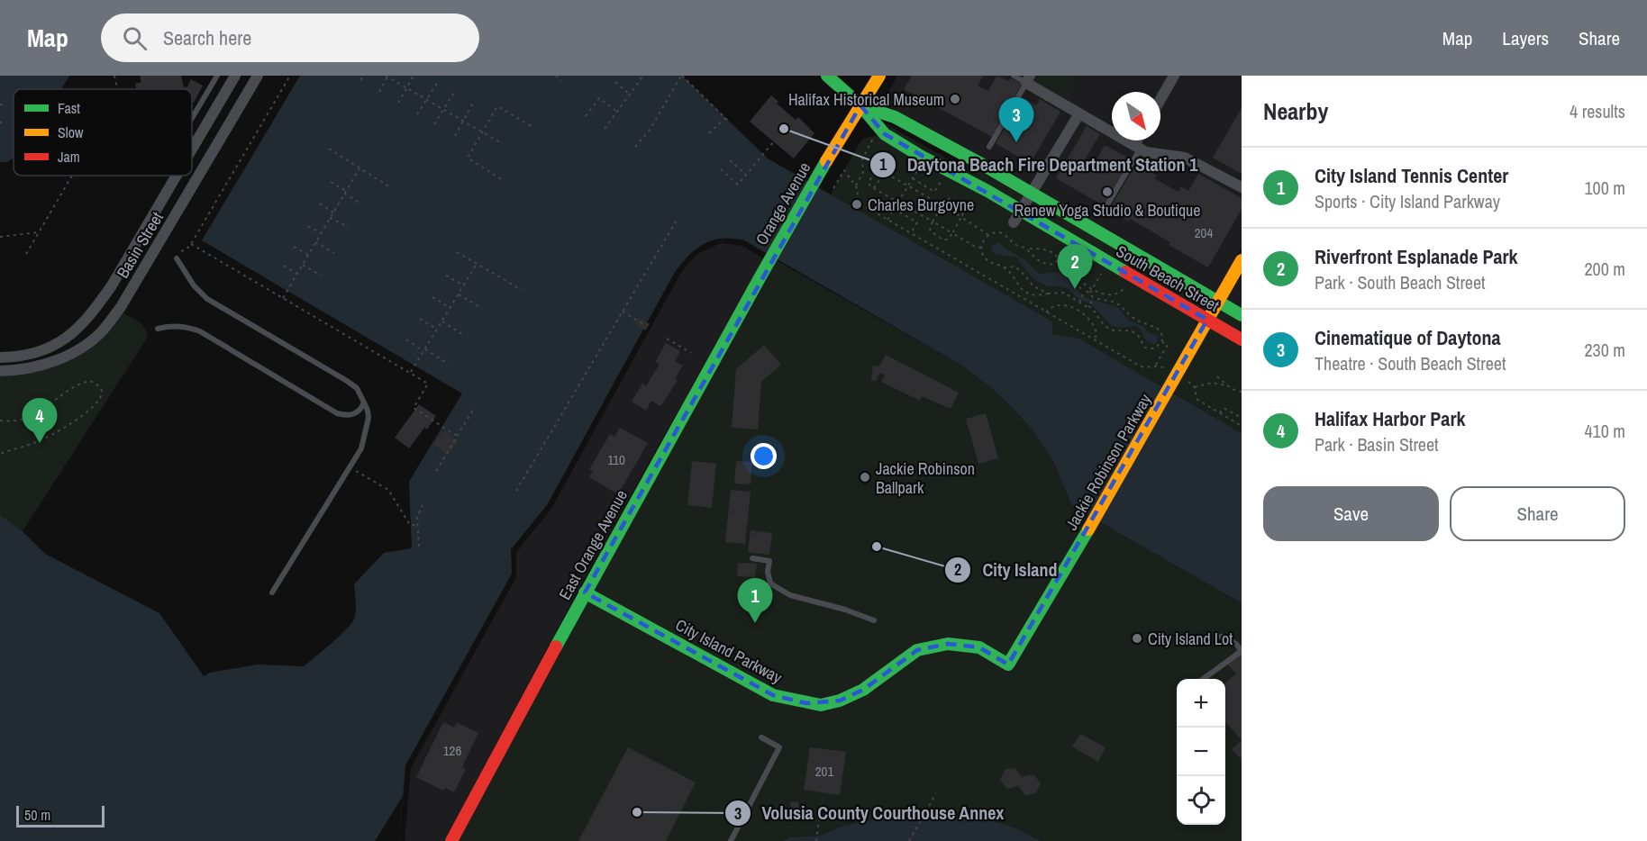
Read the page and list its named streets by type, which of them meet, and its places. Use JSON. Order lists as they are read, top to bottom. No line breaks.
{"streets":{"street":["Orange Avenue","Basin Street","South Beach Street","Jackie Robinson Parkway","East Orange Avenue","City Island Parkway"]},"crossings":[["Orange Avenue","South Beach Street"],["Orange Avenue","East Orange Avenue"],["South Beach Street","Jackie Robinson Parkway"],["Jackie Robinson Parkway","City Island Parkway"],["East Orange Avenue","City Island Parkway"]],"places":["Halifax Historical Museum","Daytona Beach Fire Department Station 1","Renew Yoga Studio & Boutique","Charles Burgoyne","Jackie Robinson Ballpark","City Island","City Island Lot","Volusia County Courthouse Annex"],"house_numbers":["204","110","126","201"],"legend":["Fast","Slow","Jam"],"scale_bar":"50 m","north":"bottom right","page":{"header":"Map","search":"Search here","nav":["Map","Layers","Share"],"heading":["Nearby","4 results"],"pins":["3","2","4","1"],"list":[{"mark":"1","name":"City Island Tennis Center","note":"Sports · City Island Parkway","value":"100 m"},{"mark":"2","name":"Riverfront Esplanade Park","note":"Park · South Beach Street","value":"200 m"},{"mark":"3","name":"Cinematique of Daytona","note":"Theatre · South Beach Street","value":"230 m"},{"mark":"4","name":"Halifax Harbor Park","note":"Park · Basin Street","value":"410 m"}],"buttons":["Save","Share"],"map_buttons":["+","−"],"scale":"50 m"}}
